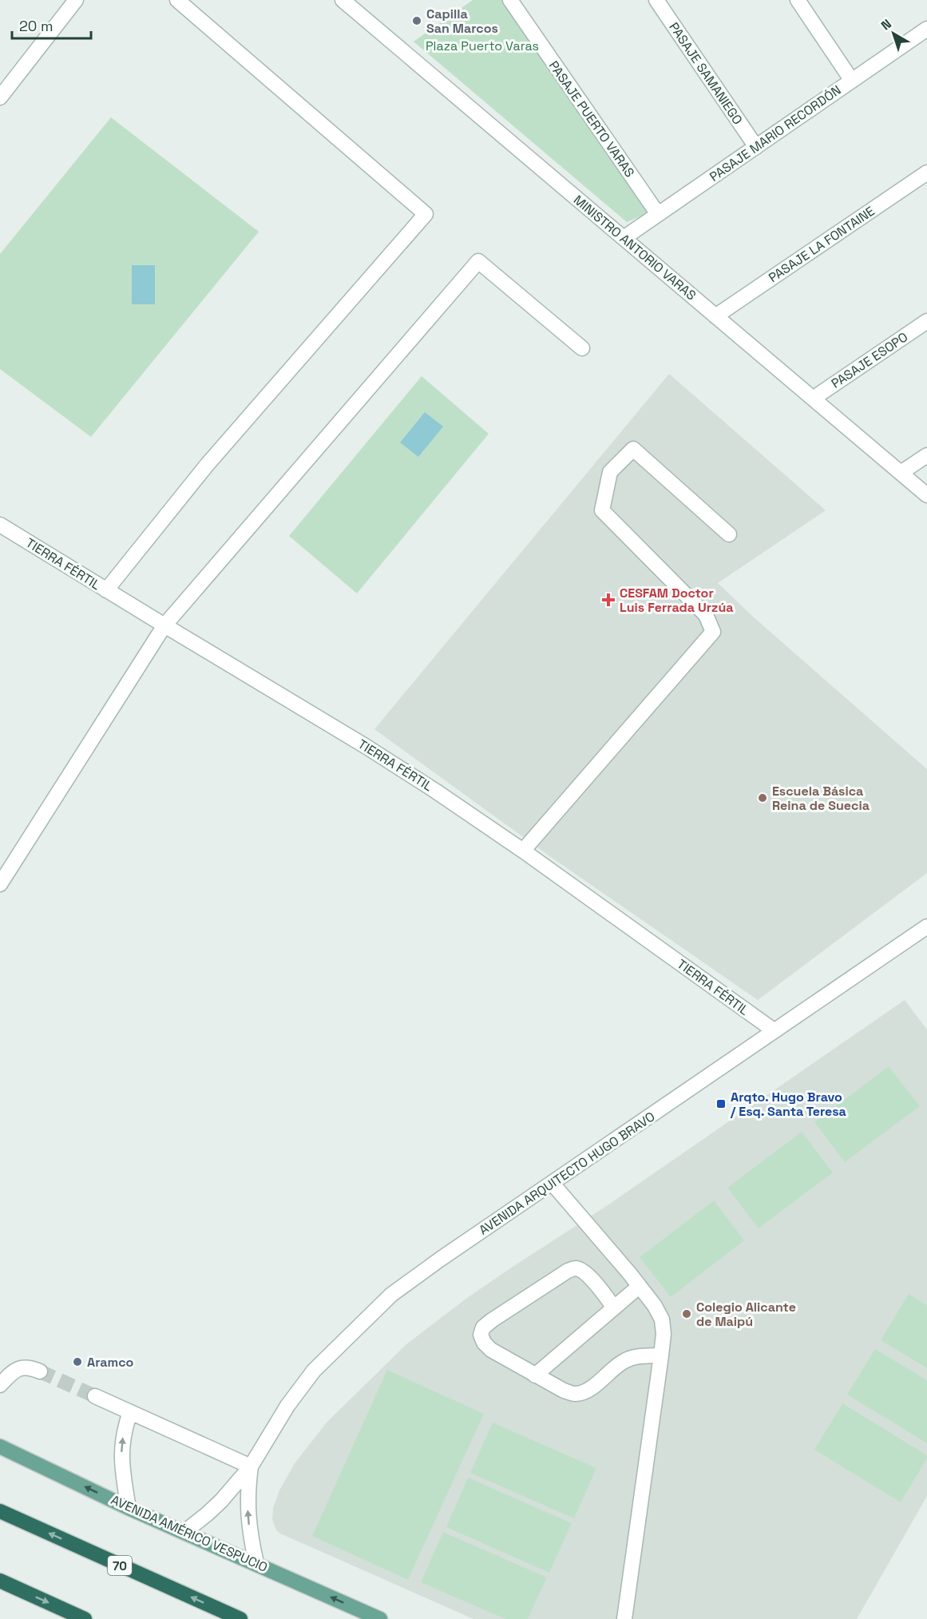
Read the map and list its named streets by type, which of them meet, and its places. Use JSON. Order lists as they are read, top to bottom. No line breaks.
{"streets":{"highway":["70"],"main road":["AVENIDA AMÉRICO VESPUCIO"],"street":["PASAJE SAMANIEGO","PASAJE PUERTO VARAS","PASAJE MARIO RECORDÓN","PASAJE LA FONTAINE","MINISTRO ANTORIO VARAS","PASAJE ESOPO","TIERRA FÉRTIL","AVENIDA ARQUITECTO HUGO BRAVO"]},"crossings":[["PASAJE SAMANIEGO","PASAJE MARIO RECORDÓN"],["PASAJE PUERTO VARAS","PASAJE MARIO RECORDÓN"],["PASAJE MARIO RECORDÓN","MINISTRO ANTORIO VARAS"],["PASAJE LA FONTAINE","MINISTRO ANTORIO VARAS"],["MINISTRO ANTORIO VARAS","PASAJE ESOPO"],["TIERRA FÉRTIL","AVENIDA ARQUITECTO HUGO BRAVO"],["AVENIDA ARQUITECTO HUGO BRAVO","AVENIDA AMÉRICO VESPUCIO"]],"one_way":["AVENIDA AMÉRICO VESPUCIO"],"parks":["Plaza Puerto Varas"],"places":{"other":["Capilla San Marcos","Escuela Básica Reina de Suecia","Colegio Alicante de Maipú","Aramco"],"health":["CESFAM Doctor Luis Ferrada Urzúa"],"transit":["Arqto. Hugo Bravo / Esq. Santa Teresa"]},"scale_bar":"20 m","north":"top left"}
